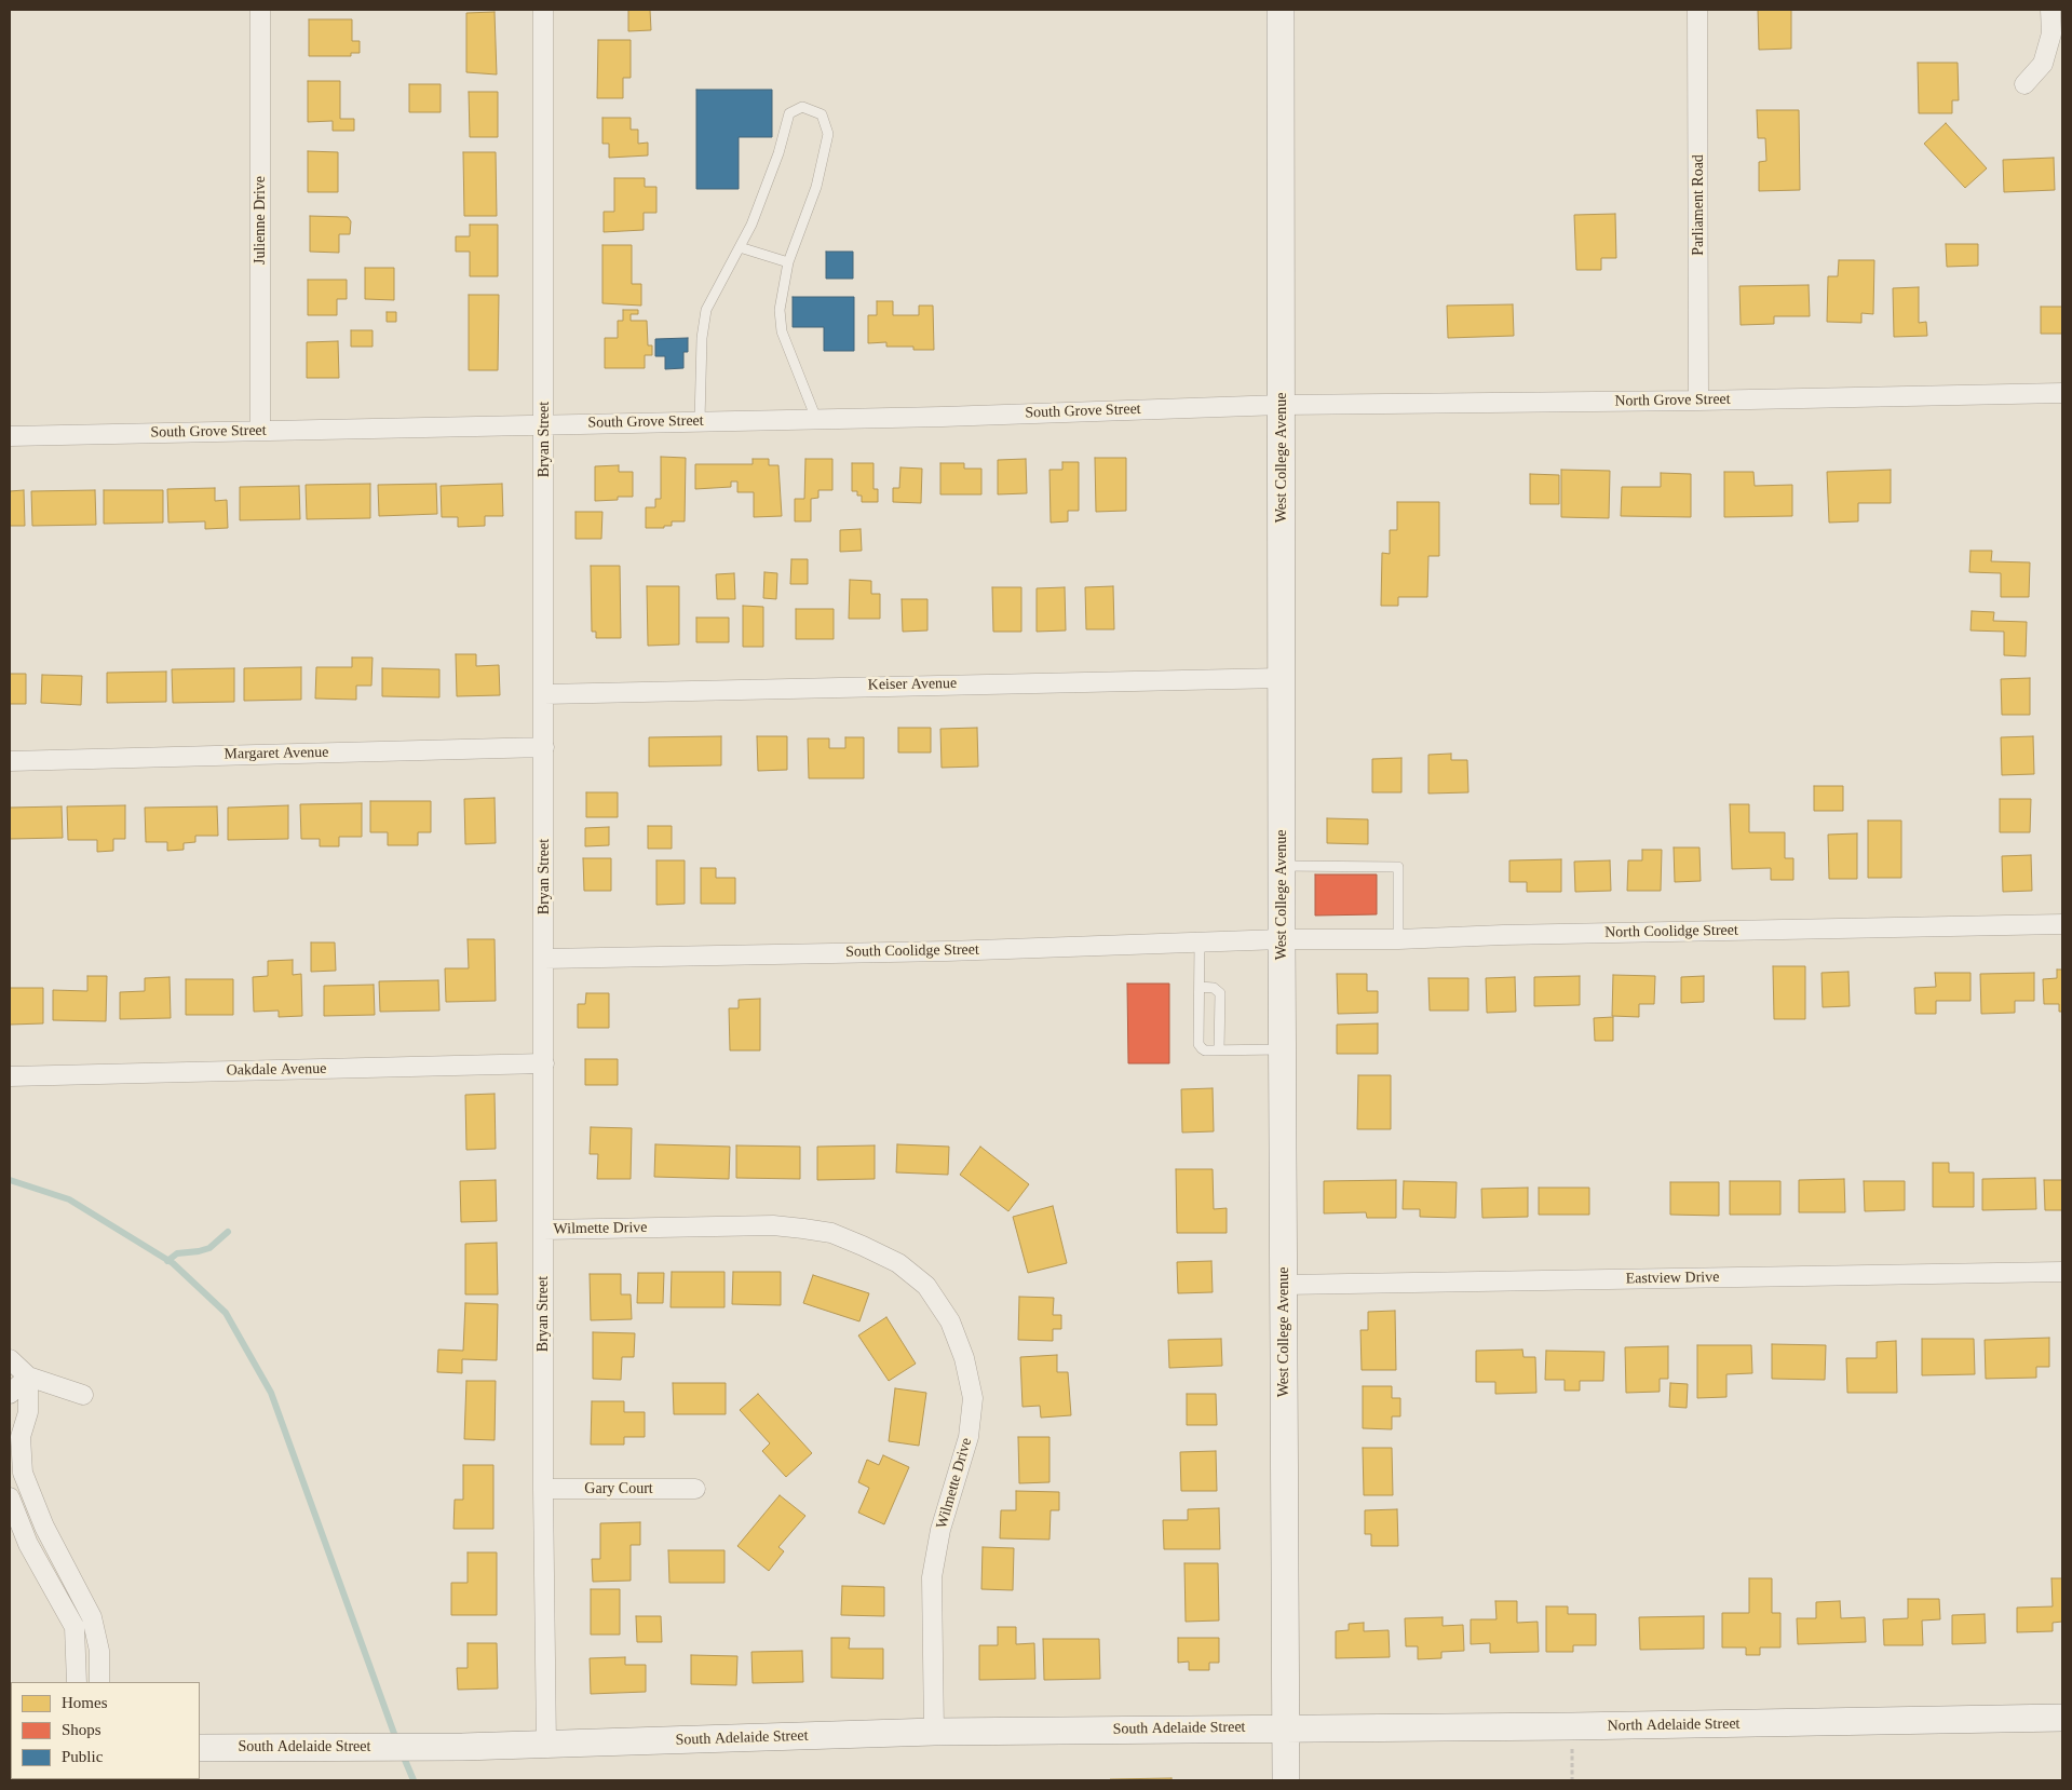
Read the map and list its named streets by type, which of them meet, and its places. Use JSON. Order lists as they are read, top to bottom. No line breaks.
{"streets":{"street":["Parliament Road","Julienne Drive","North Grove Street","South Grove Street","Bryan Street","West College Avenue","Keiser Avenue","Margaret Avenue","North Coolidge Street","South Coolidge Street","Oakdale Avenue","Wilmette Drive","Eastview Drive","Gary Court","North Adelaide Street","South Adelaide Street"]},"crossings":[["Parliament Road","North Grove Street"],["Julienne Drive","South Grove Street"],["North Grove Street","South Grove Street"],["North Grove Street","West College Avenue"],["South Grove Street","Bryan Street"],["South Grove Street","West College Avenue"],["Bryan Street","Keiser Avenue"],["Bryan Street","Margaret Avenue"],["Bryan Street","South Coolidge Street"],["Bryan Street","Oakdale Avenue"],["Bryan Street","Wilmette Drive"],["Bryan Street","Gary Court"],["Bryan Street","South Adelaide Street"],["West College Avenue","Keiser Avenue"],["West College Avenue","North Coolidge Street"],["West College Avenue","South Coolidge Street"],["West College Avenue","Eastview Drive"],["West College Avenue","North Adelaide Street"],["West College Avenue","South Adelaide Street"],["North Coolidge Street","South Coolidge Street"],["Wilmette Drive","South Adelaide Street"],["North Adelaide Street","South Adelaide Street"]],"legend":["Homes","Shops","Public"]}
